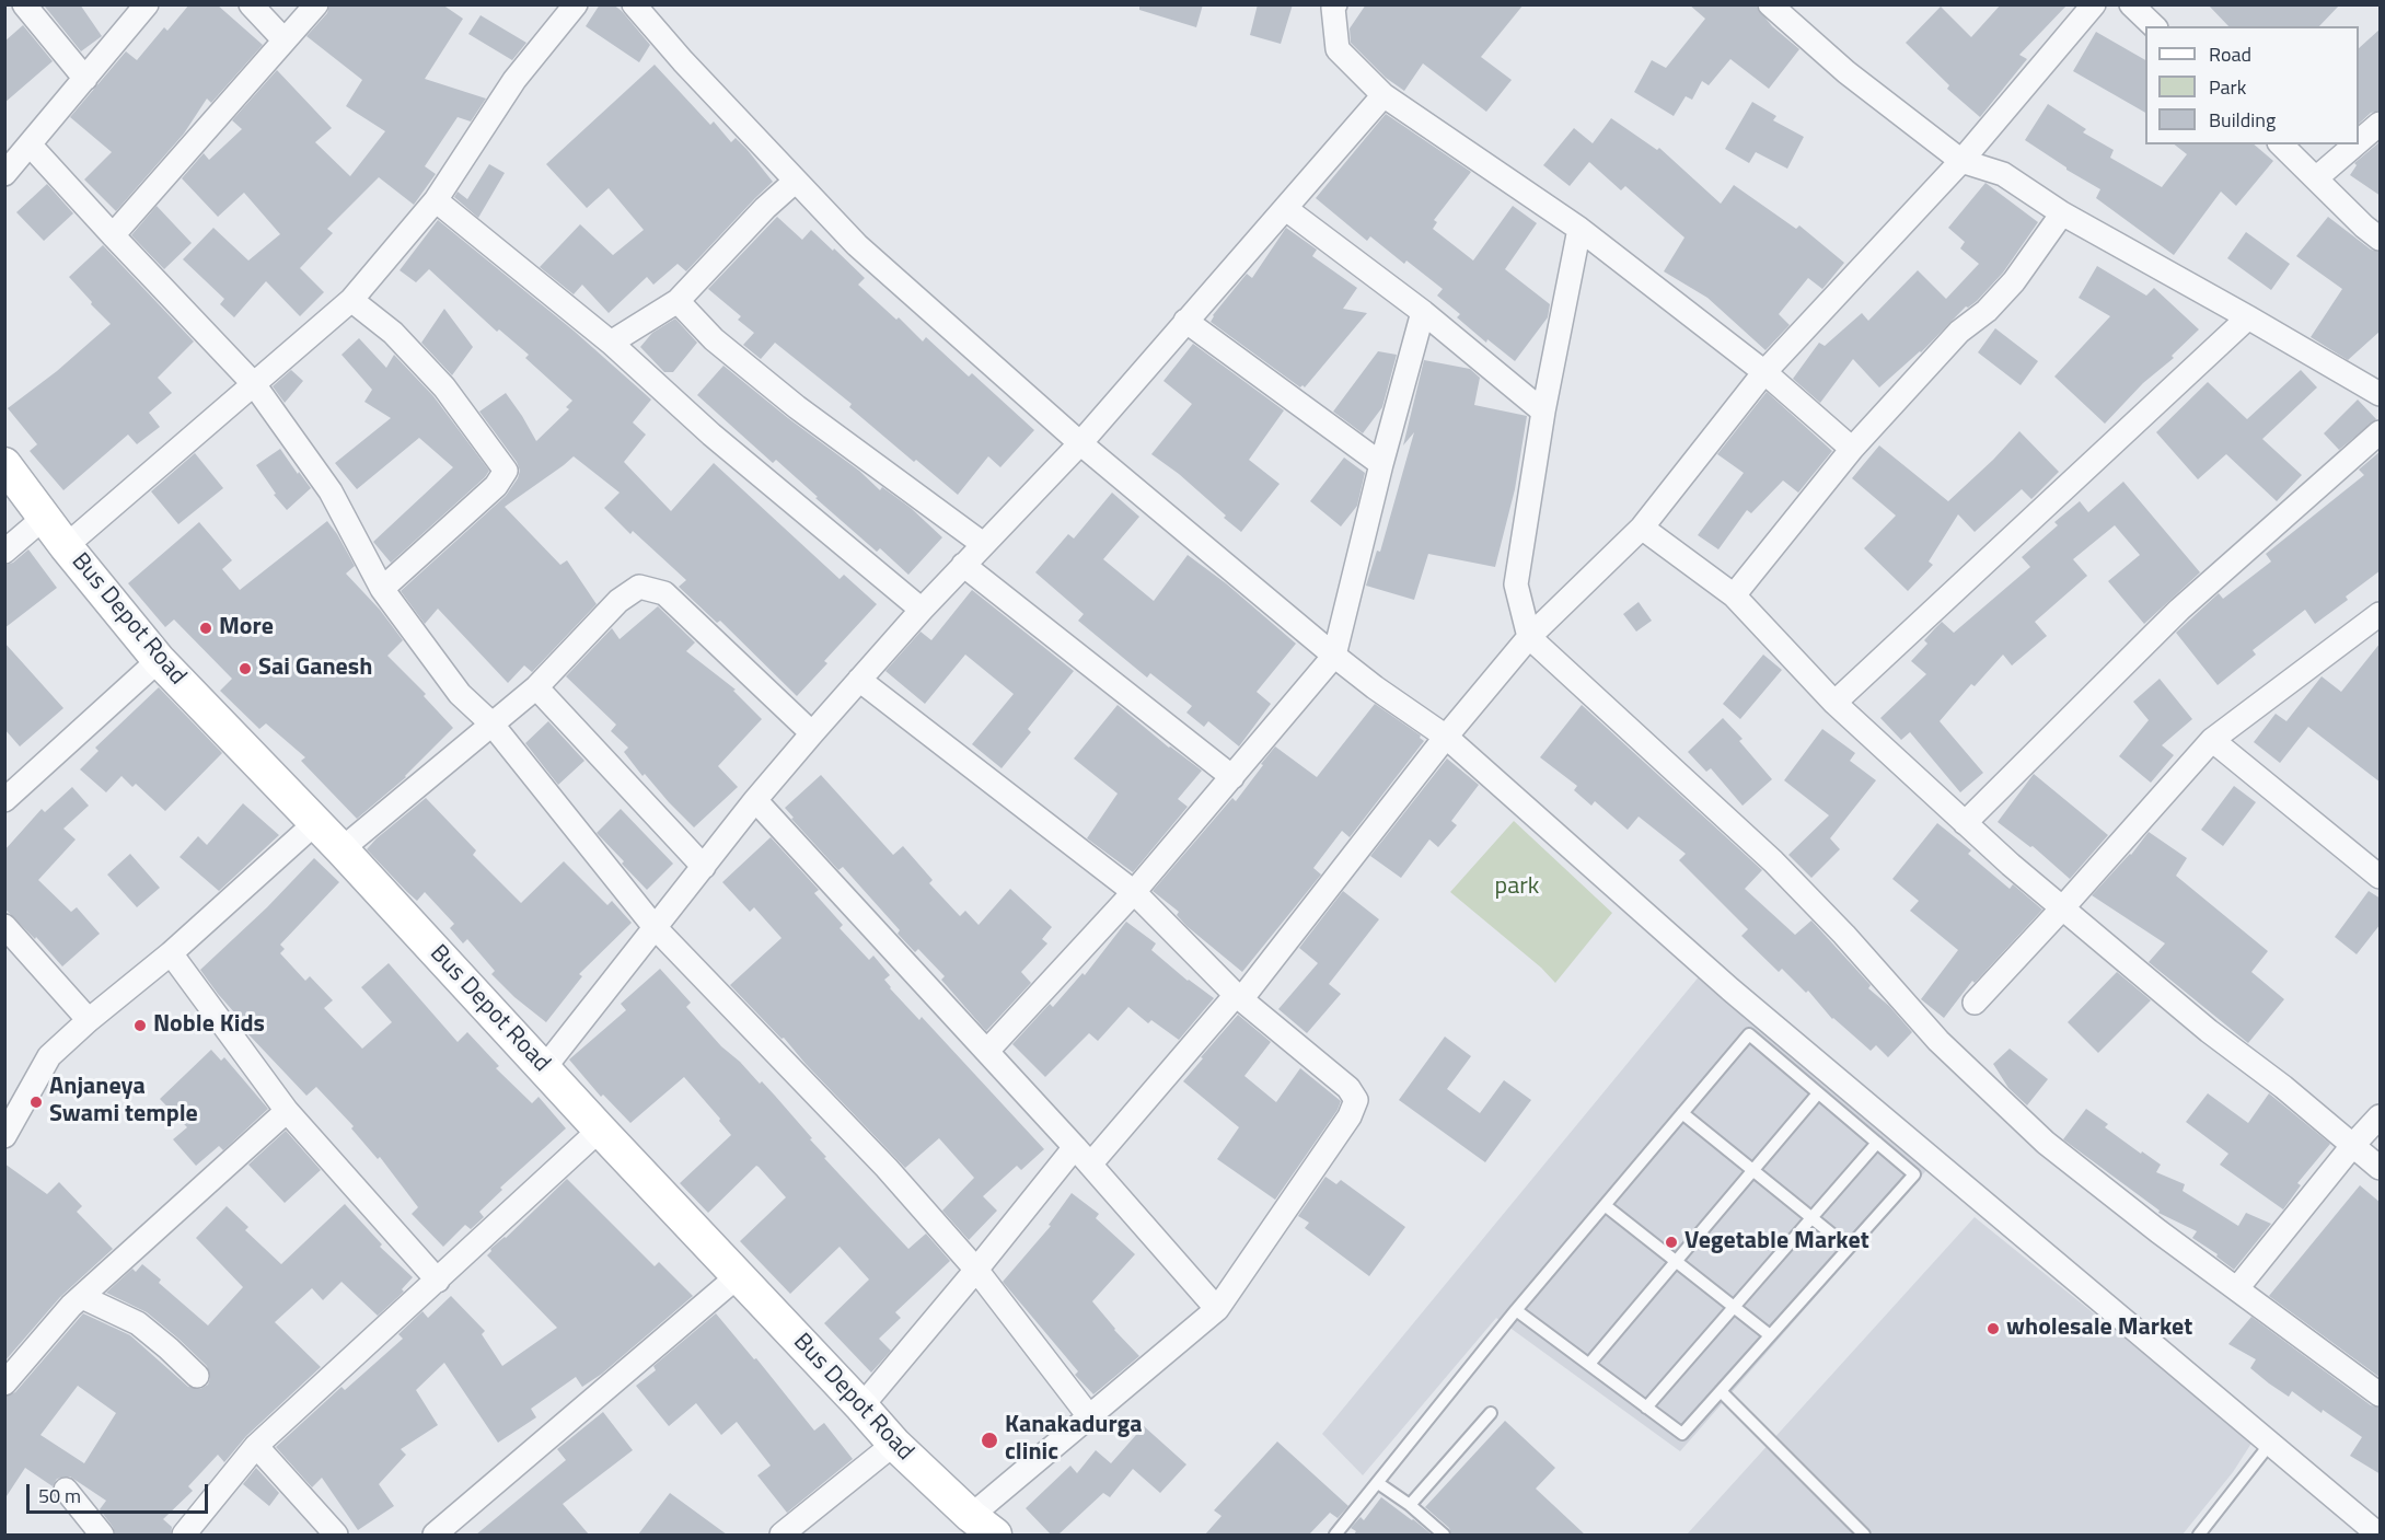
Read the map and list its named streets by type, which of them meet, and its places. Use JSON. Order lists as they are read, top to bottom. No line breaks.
{"streets":{"street":["Bus Depot Road"]},"parks":["park"],"places":["More","Sai Ganesh","Noble Kids","Anjaneya Swami temple","Vegetable Market","wholesale Market","Kanakadurga clinic"],"legend":["Road","Park","Building"],"scale_bar":"50 m"}
